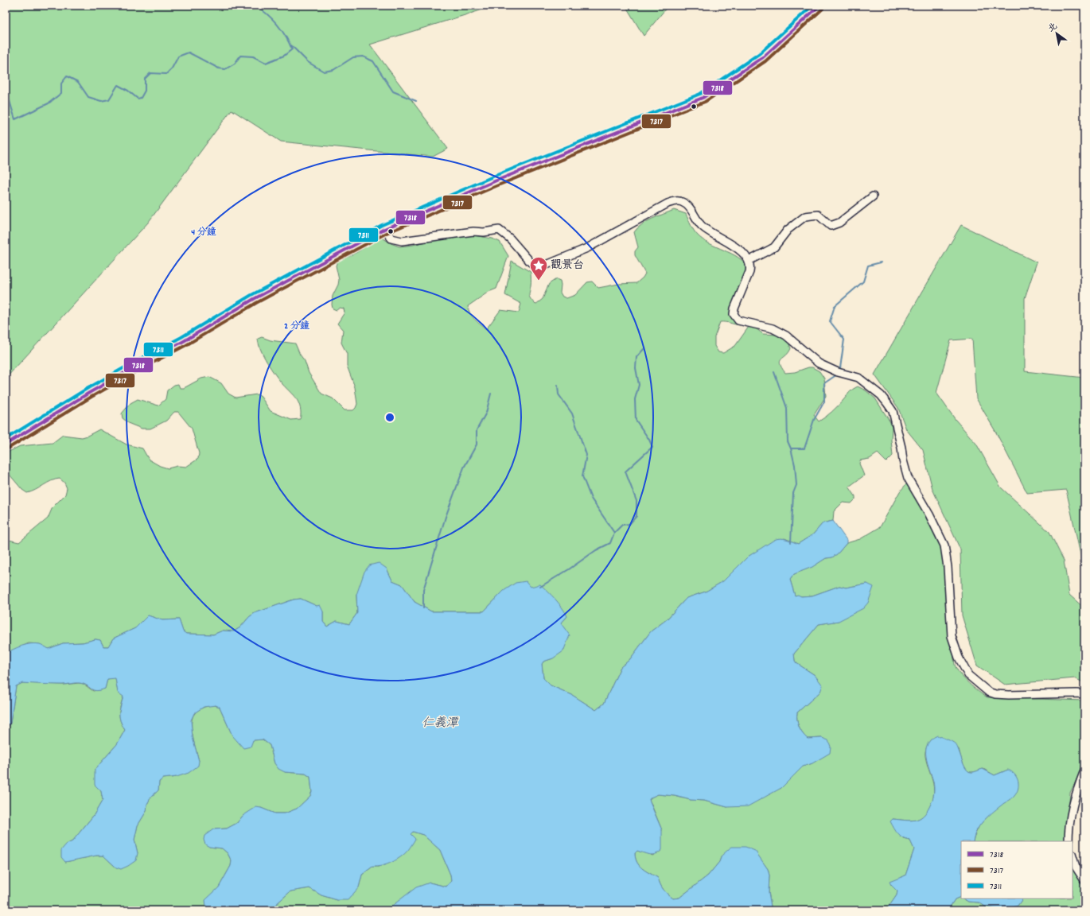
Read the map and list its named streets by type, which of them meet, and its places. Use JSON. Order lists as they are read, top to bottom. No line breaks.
{"water":["仁義潭"],"places":{"place":["觀景台"]},"lines":["transit line 7318","transit line 7311","transit line 7317"],"legend":["7318","7317","7311"],"north":"top left","rings":["4 分鐘","2 分鐘"]}
